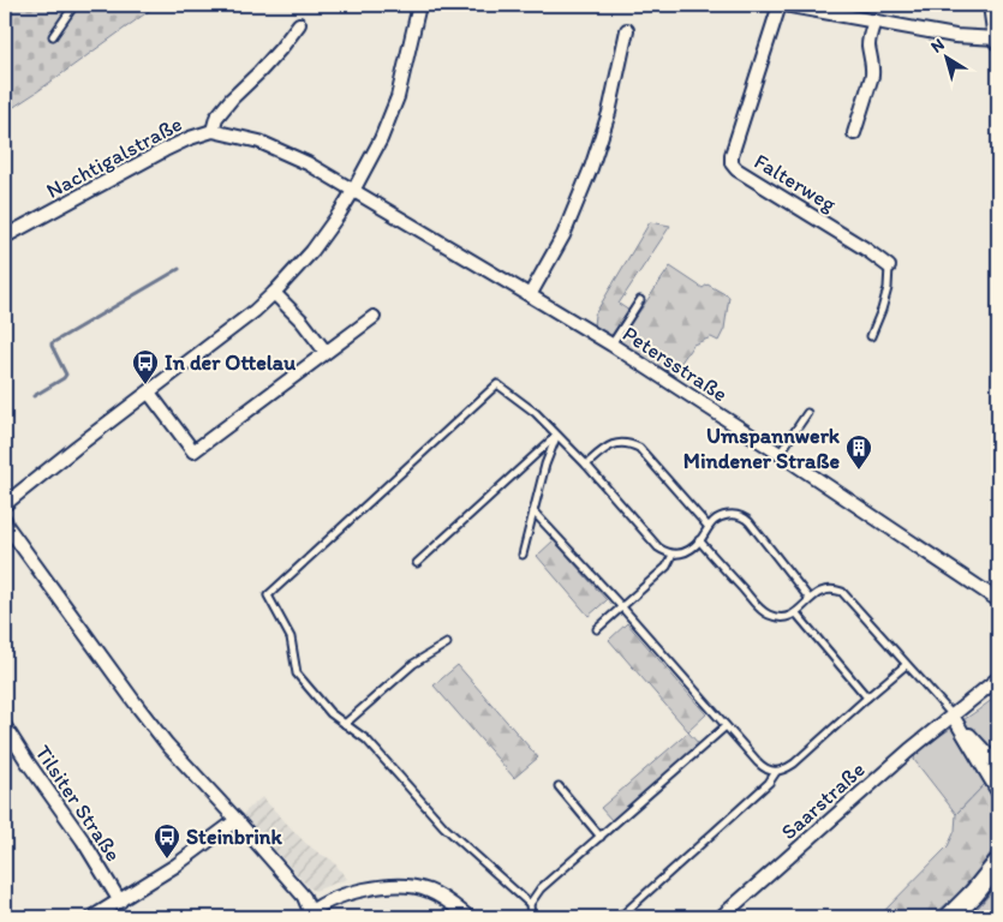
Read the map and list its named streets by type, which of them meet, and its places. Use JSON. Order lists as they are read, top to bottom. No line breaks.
{"streets":{"street":["Nachtigalstraße","Falterweg","Petersstraße","Saarstraße","Tilsiter Straße"]},"crossings":[["Nachtigalstraße","Petersstraße"]],"places":{"bus stop":["In der Ottelau","Steinbrink"],"building":["Umspannwerk Mindener Straße"]},"north":"top left"}
